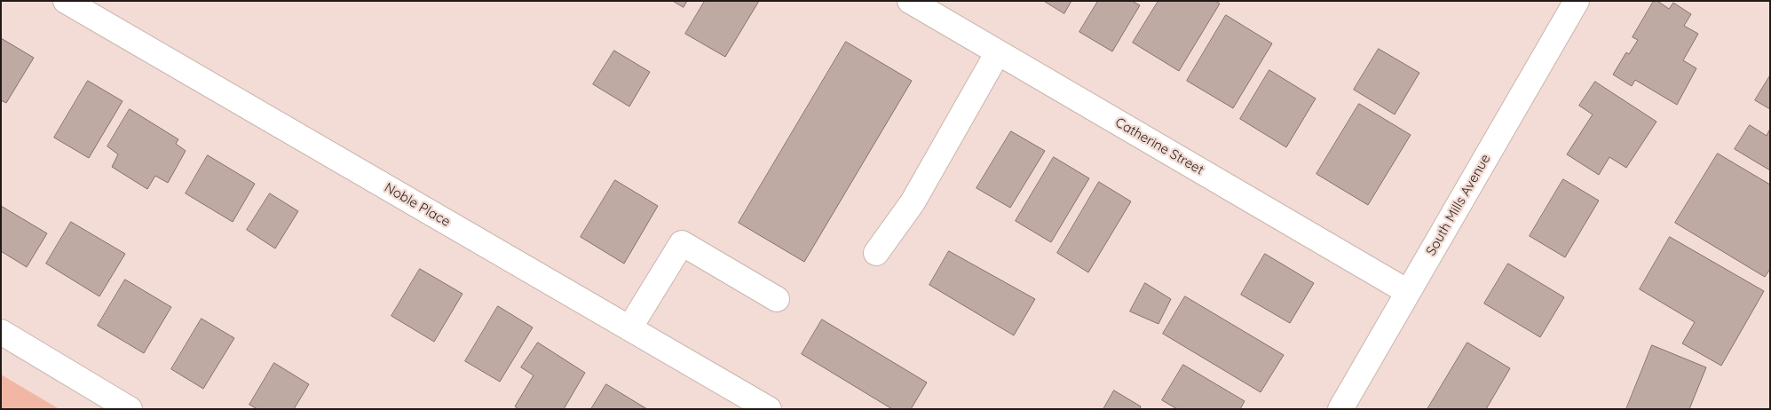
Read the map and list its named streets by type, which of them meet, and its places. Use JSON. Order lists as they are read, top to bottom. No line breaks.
{"streets":{"street":["Catherine Street","Noble Place","South Mills Avenue"]},"crossings":[["Catherine Street","South Mills Avenue"]]}
